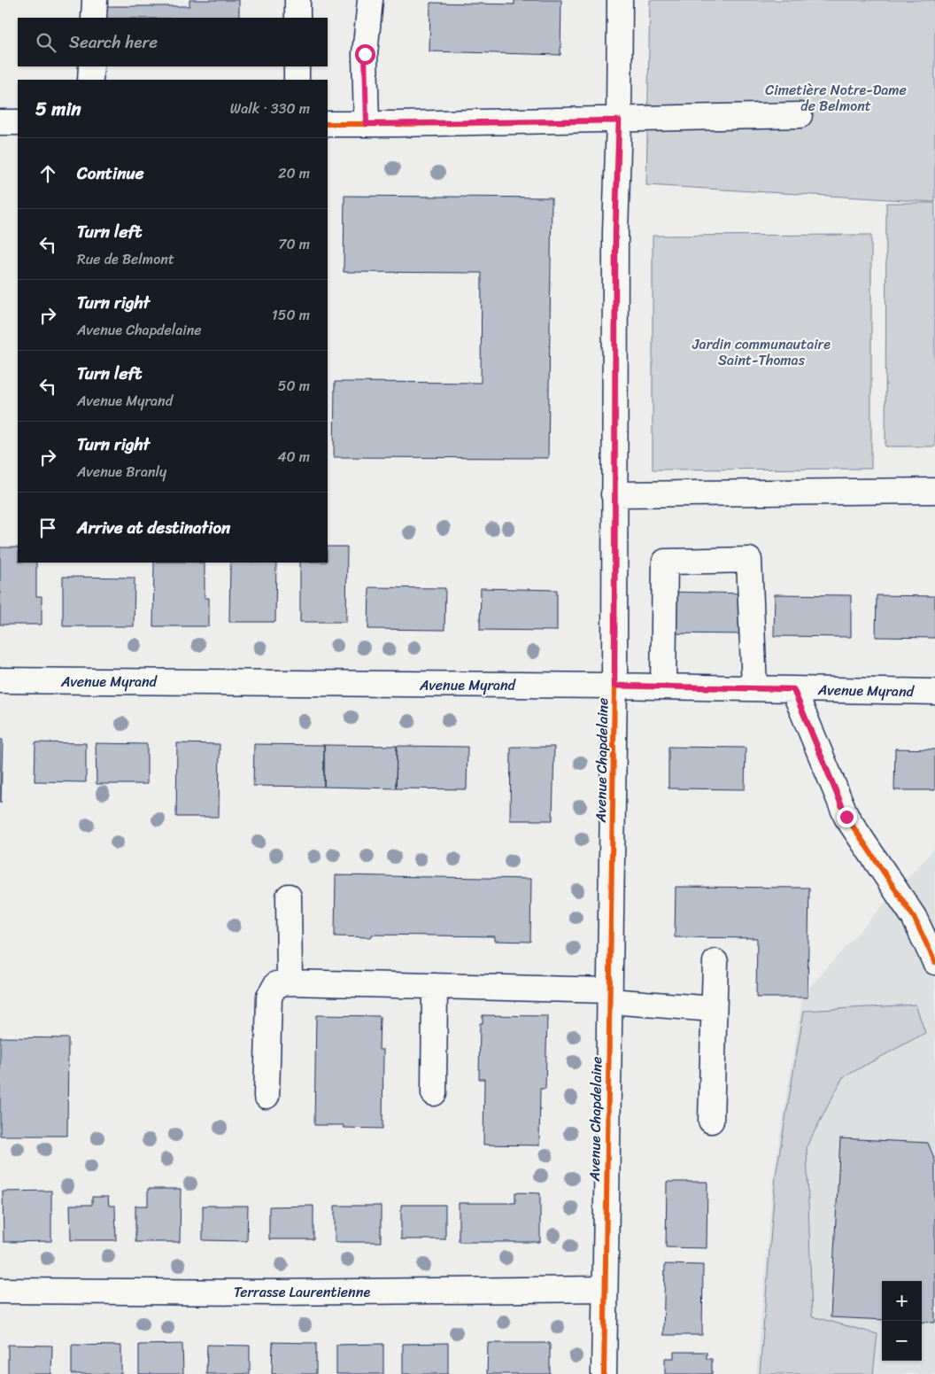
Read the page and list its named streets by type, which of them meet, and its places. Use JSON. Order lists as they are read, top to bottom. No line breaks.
{"streets":{"street":["Avenue Myrand","Avenue Chapdelaine","Terrasse Laurentienne"]},"crossings":[["Avenue Myrand","Avenue Chapdelaine"],["Avenue Chapdelaine","Terrasse Laurentienne"]],"parks":["Cimetière Notre-Dame de Belmont","Jardin communautaire Saint-Thomas"],"page":{"search":"Search here","heading":["5 min","Walk · 330 m"],"list":[["Continue","20 m"],["Turn left","Rue de Belmont","70 m"],["Turn right","Avenue Chapdelaine","150 m"],["Turn left","Avenue Myrand","50 m"],["Turn right","Avenue Branly","40 m"],"Arrive at destination"],"map_buttons":["+","−"]}}
